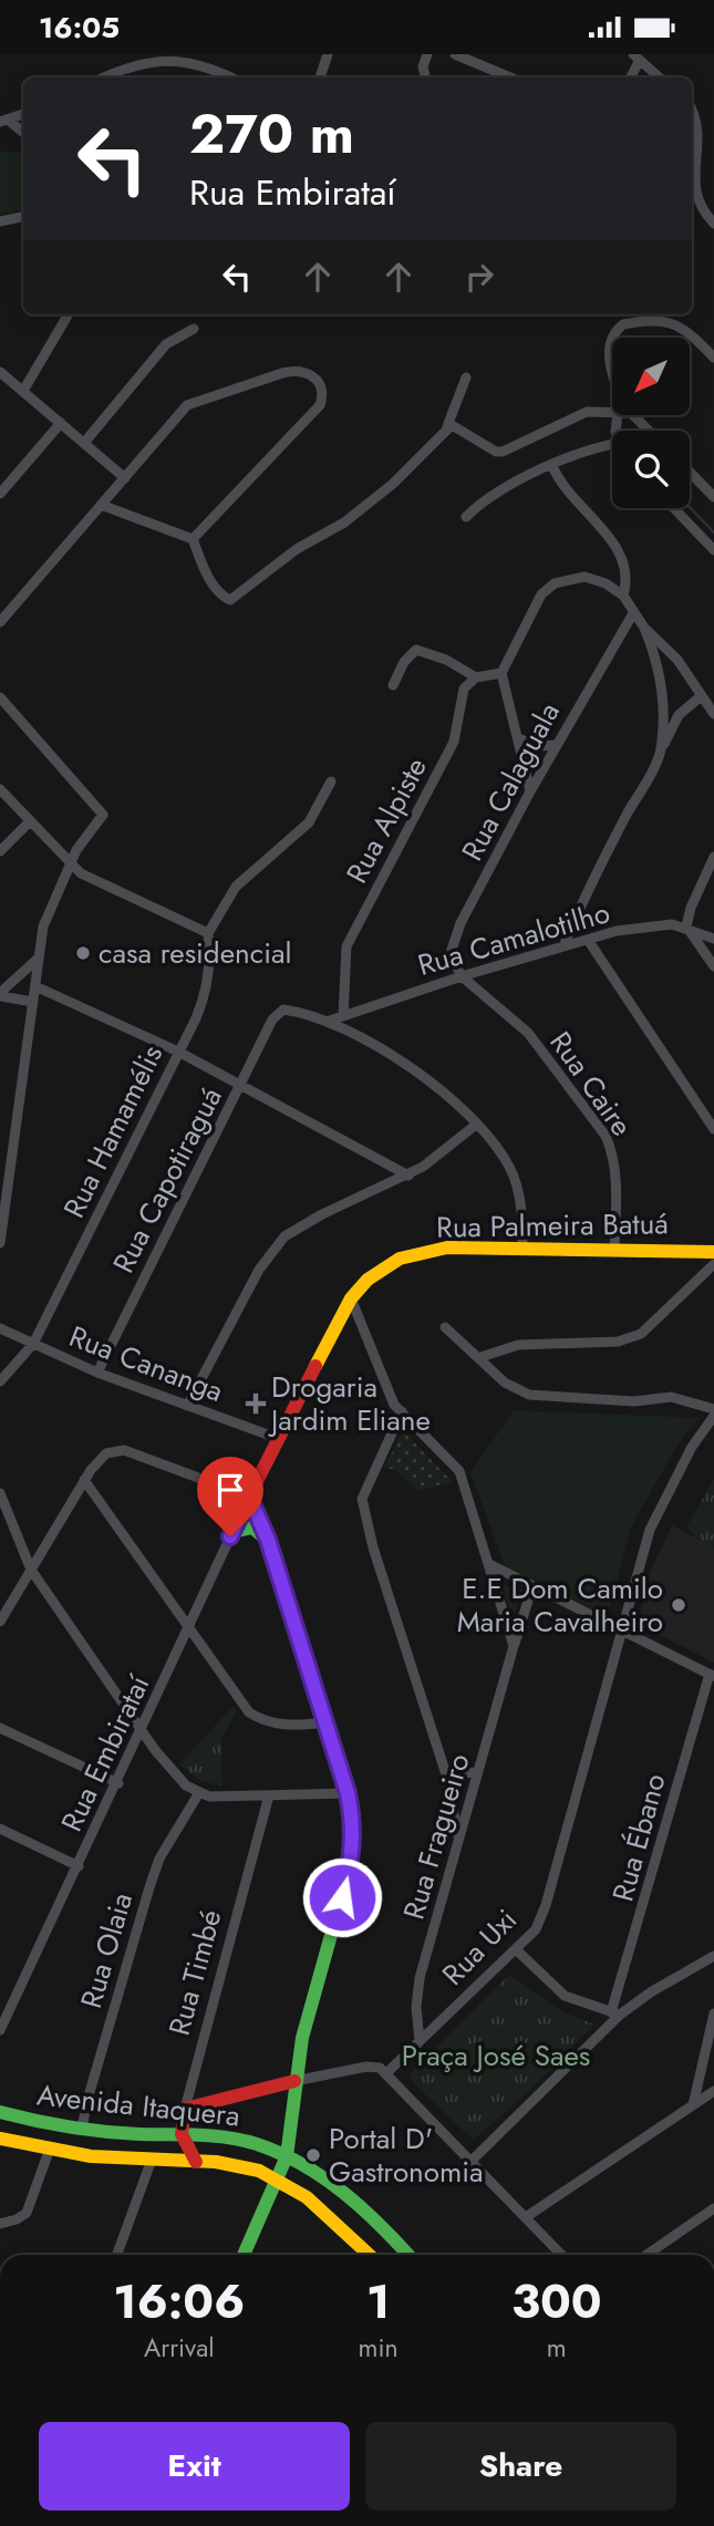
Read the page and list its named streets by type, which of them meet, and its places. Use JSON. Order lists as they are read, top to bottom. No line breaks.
{"streets":{"street":["Rua Calaguala","Rua Alpiste","Rua Camalotilho","Rua Caire","Rua Hamamélis","Rua Capotiraguá","Rua Palmeira Batuá","Rua Cananga","Rua Embirataí","Rua Fragueiro","Rua Ébano","Rua Uxi","Rua Olaia","Rua Timbé","Avenida Itaquera"]},"crossings":[["Rua Calaguala","Rua Camalotilho"],["Rua Calaguala","Rua Caire"],["Rua Alpiste","Rua Camalotilho"],["Rua Camalotilho","Rua Caire"],["Rua Camalotilho","Rua Capotiraguá"],["Rua Caire","Rua Palmeira Batuá"],["Rua Hamamélis","Rua Cananga"],["Rua Capotiraguá","Rua Cananga"],["Rua Palmeira Batuá","Rua Cananga"],["Rua Palmeira Batuá","Rua Embirataí"],["Rua Fragueiro","Rua Uxi"],["Rua Olaia","Avenida Itaquera"],["Rua Timbé","Avenida Itaquera"]],"parks":["Praça José Saes"],"places":{"other":["casa residencial","E.E Dom Camilo Maria Cavalheiro","Portal D' Gastronomia"],"health":["Drogaria Jardim Eliane"]},"north":"bottom left","page":{"status":"16:05","turn":["270 m","Rua Embirataí"],"eta":["16:06","Arrival","1","min","300","m"],"buttons":["Exit","Share"]}}
